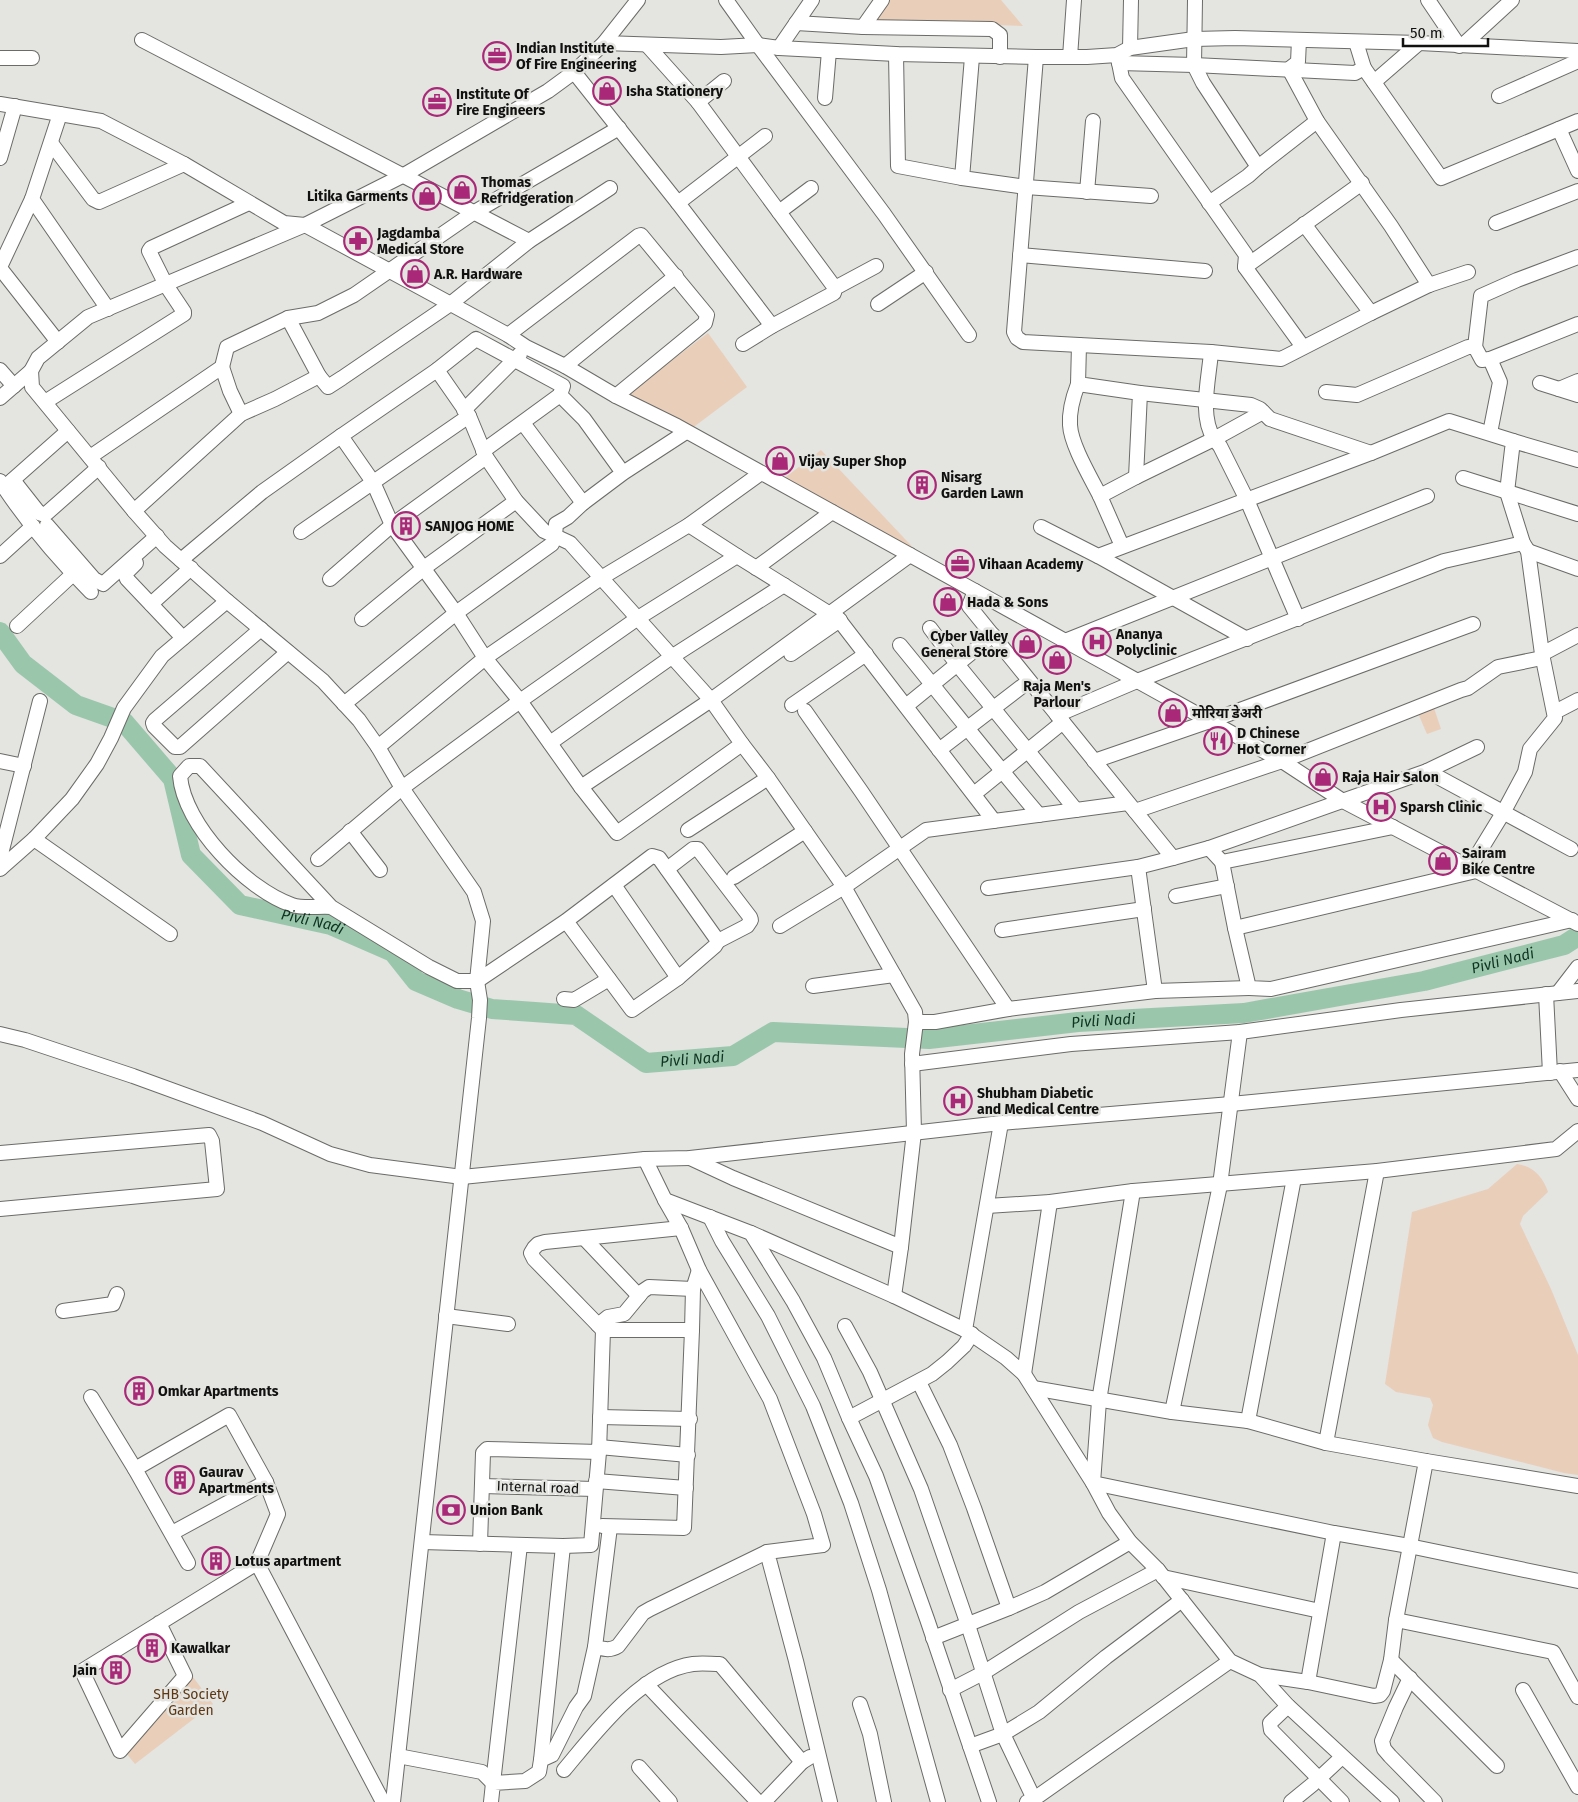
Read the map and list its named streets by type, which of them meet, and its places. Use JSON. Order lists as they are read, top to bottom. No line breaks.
{"streets":{"street":["Internal road"]},"water":["Pivli Nadi"],"parks":["SHB Society Garden"],"places":{"office":["Indian Institute Of Fire Engineering","Institute Of Fire Engineers","Vihaan Academy"],"shop":["Isha Stationery","Thomas Refridgeration","Litika Garments","A.R. Hardware","Vijay Super Shop","Hada & Sons","Cyber Valley General Store","Raja Men's Parlour","मोरिया डेअरी","Raja Hair Salon","Sairam Bike Centre"],"pharmacy":["Jagdamba Medical Store"],"building":["Nisarg Garden Lawn","SANJOG HOME","Omkar Apartments","Gaurav Apartments","Lotus apartment","Kawalkar","Jain"],"hospital":["Ananya Polyclinic","Sparsh Clinic","Shubham Diabetic and Medical Centre"],"restaurant":["D Chinese Hot Corner"],"bank":["Union Bank"]},"scale_bar":"50 m"}
